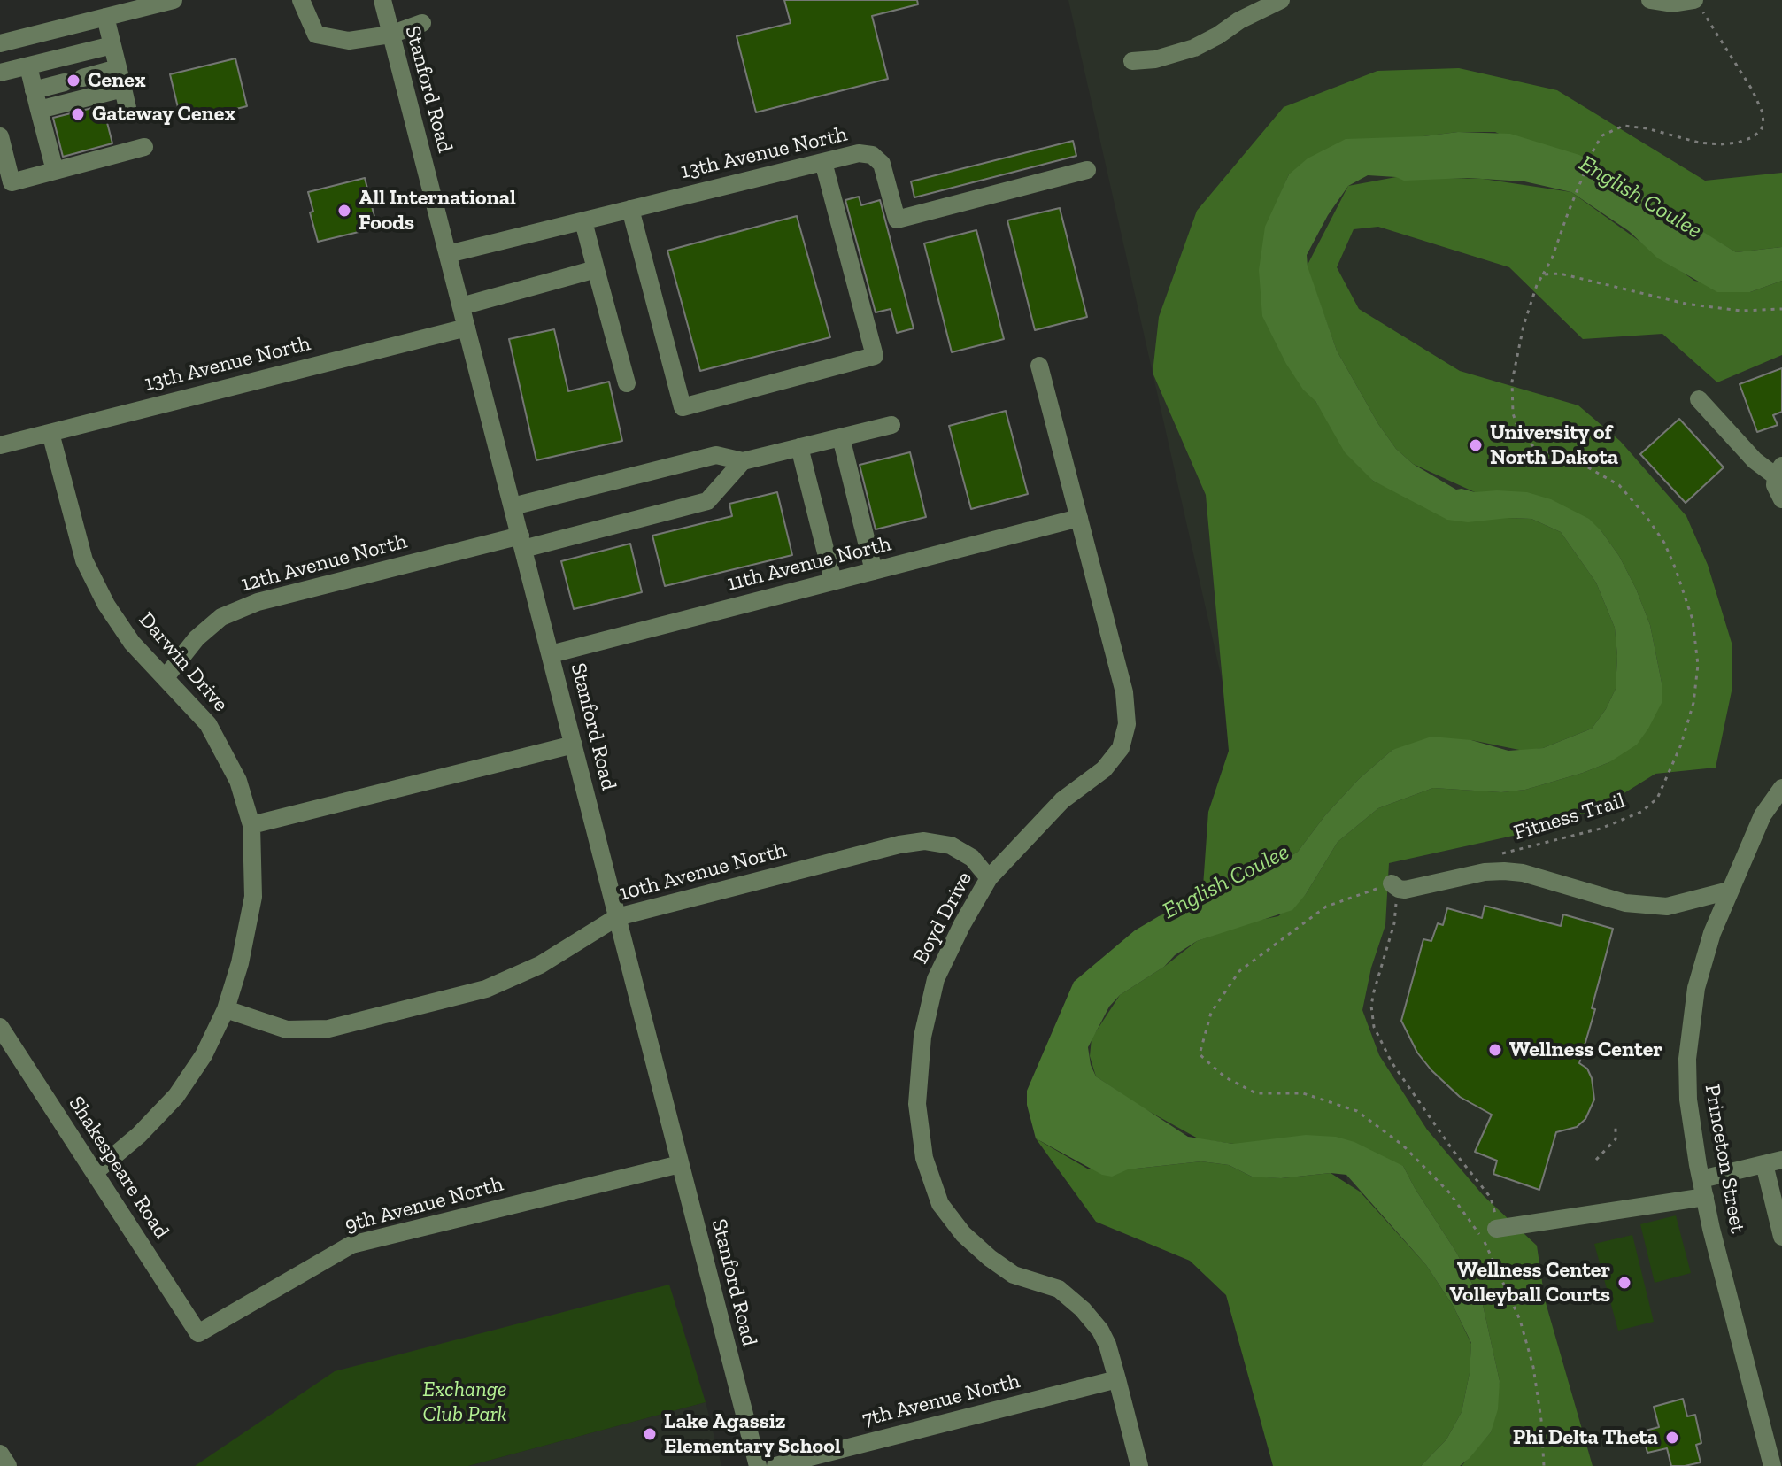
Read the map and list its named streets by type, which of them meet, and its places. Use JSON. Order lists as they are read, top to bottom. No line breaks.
{"streets":{"street":["Stanford Road","13th Avenue North","12th Avenue North","11th Avenue North","Darwin Drive","10th Avenue North","Boyd Drive","Princeton Street","Shakespeare Road","9th Avenue North","7th Avenue North"],"path":["Fitness Trail"]},"crossings":[["Stanford Road","13th Avenue North"],["Stanford Road","12th Avenue North"],["Stanford Road","11th Avenue North"],["Stanford Road","10th Avenue North"],["Stanford Road","9th Avenue North"],["13th Avenue North","Darwin Drive"],["12th Avenue North","Darwin Drive"],["11th Avenue North","Boyd Drive"],["Darwin Drive","10th Avenue North"],["Darwin Drive","Shakespeare Road"],["10th Avenue North","Boyd Drive"],["Boyd Drive","7th Avenue North"],["Shakespeare Road","9th Avenue North"]],"water":["English Coulee"],"parks":["Exchange Club Park"],"places":["Cenex","Gateway Cenex","All International Foods","University of North Dakota","Wellness Center","Wellness Center Volleyball Courts","Lake Agassiz Elementary School","Phi Delta Theta"]}
